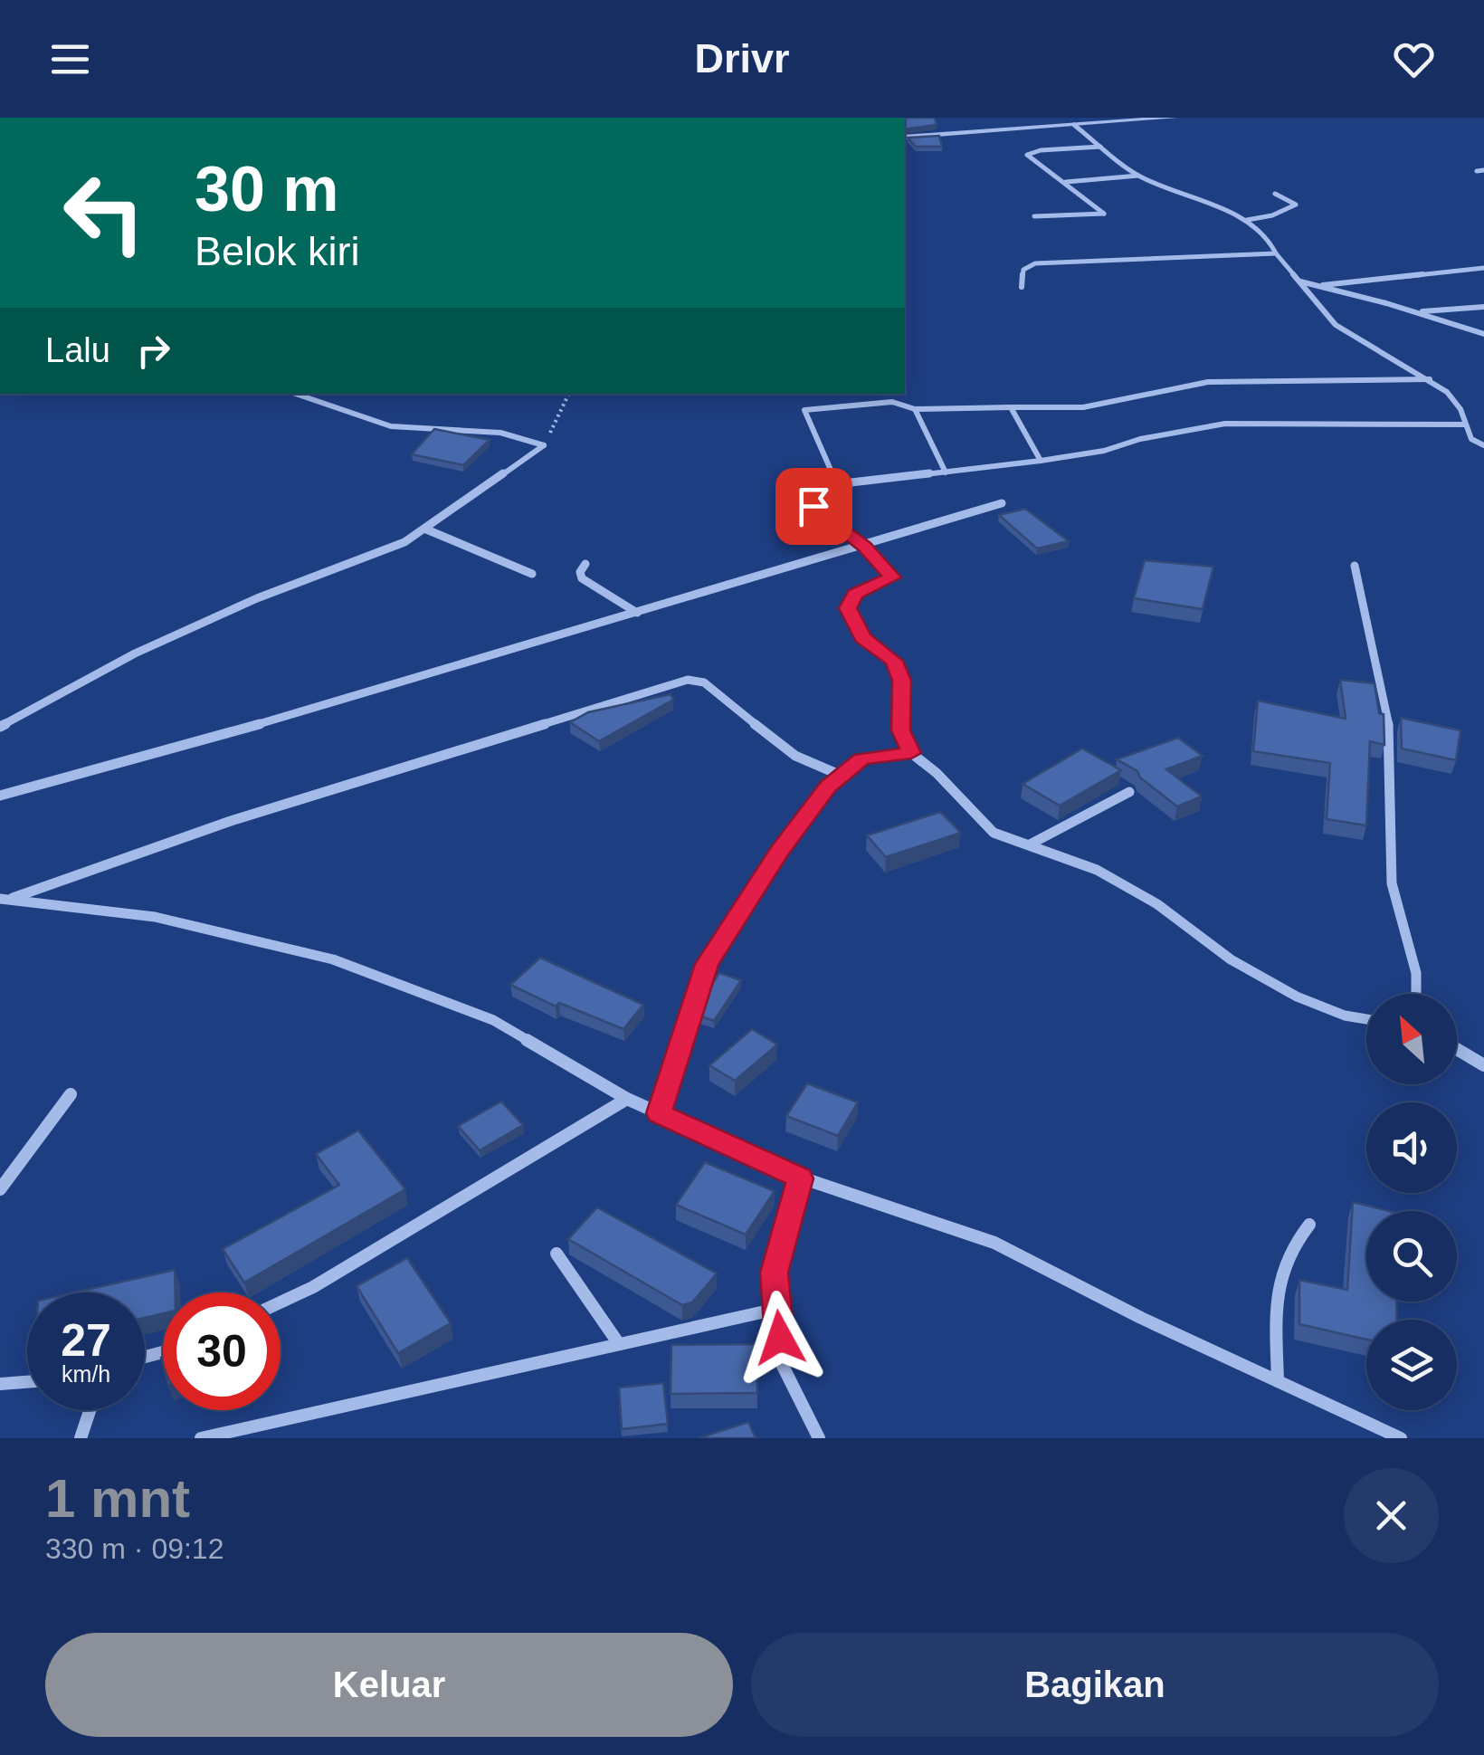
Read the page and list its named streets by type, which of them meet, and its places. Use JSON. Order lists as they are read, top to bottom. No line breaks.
{"north":"top left","page":{"header":"Drivr","turn":["30 m","Belok kiri"],"then":"Lalu","speed":"27 km/h","limit":"30","heading":["1 mnt","330 m · 09:12"],"buttons":["Keluar","Bagikan"]}}
